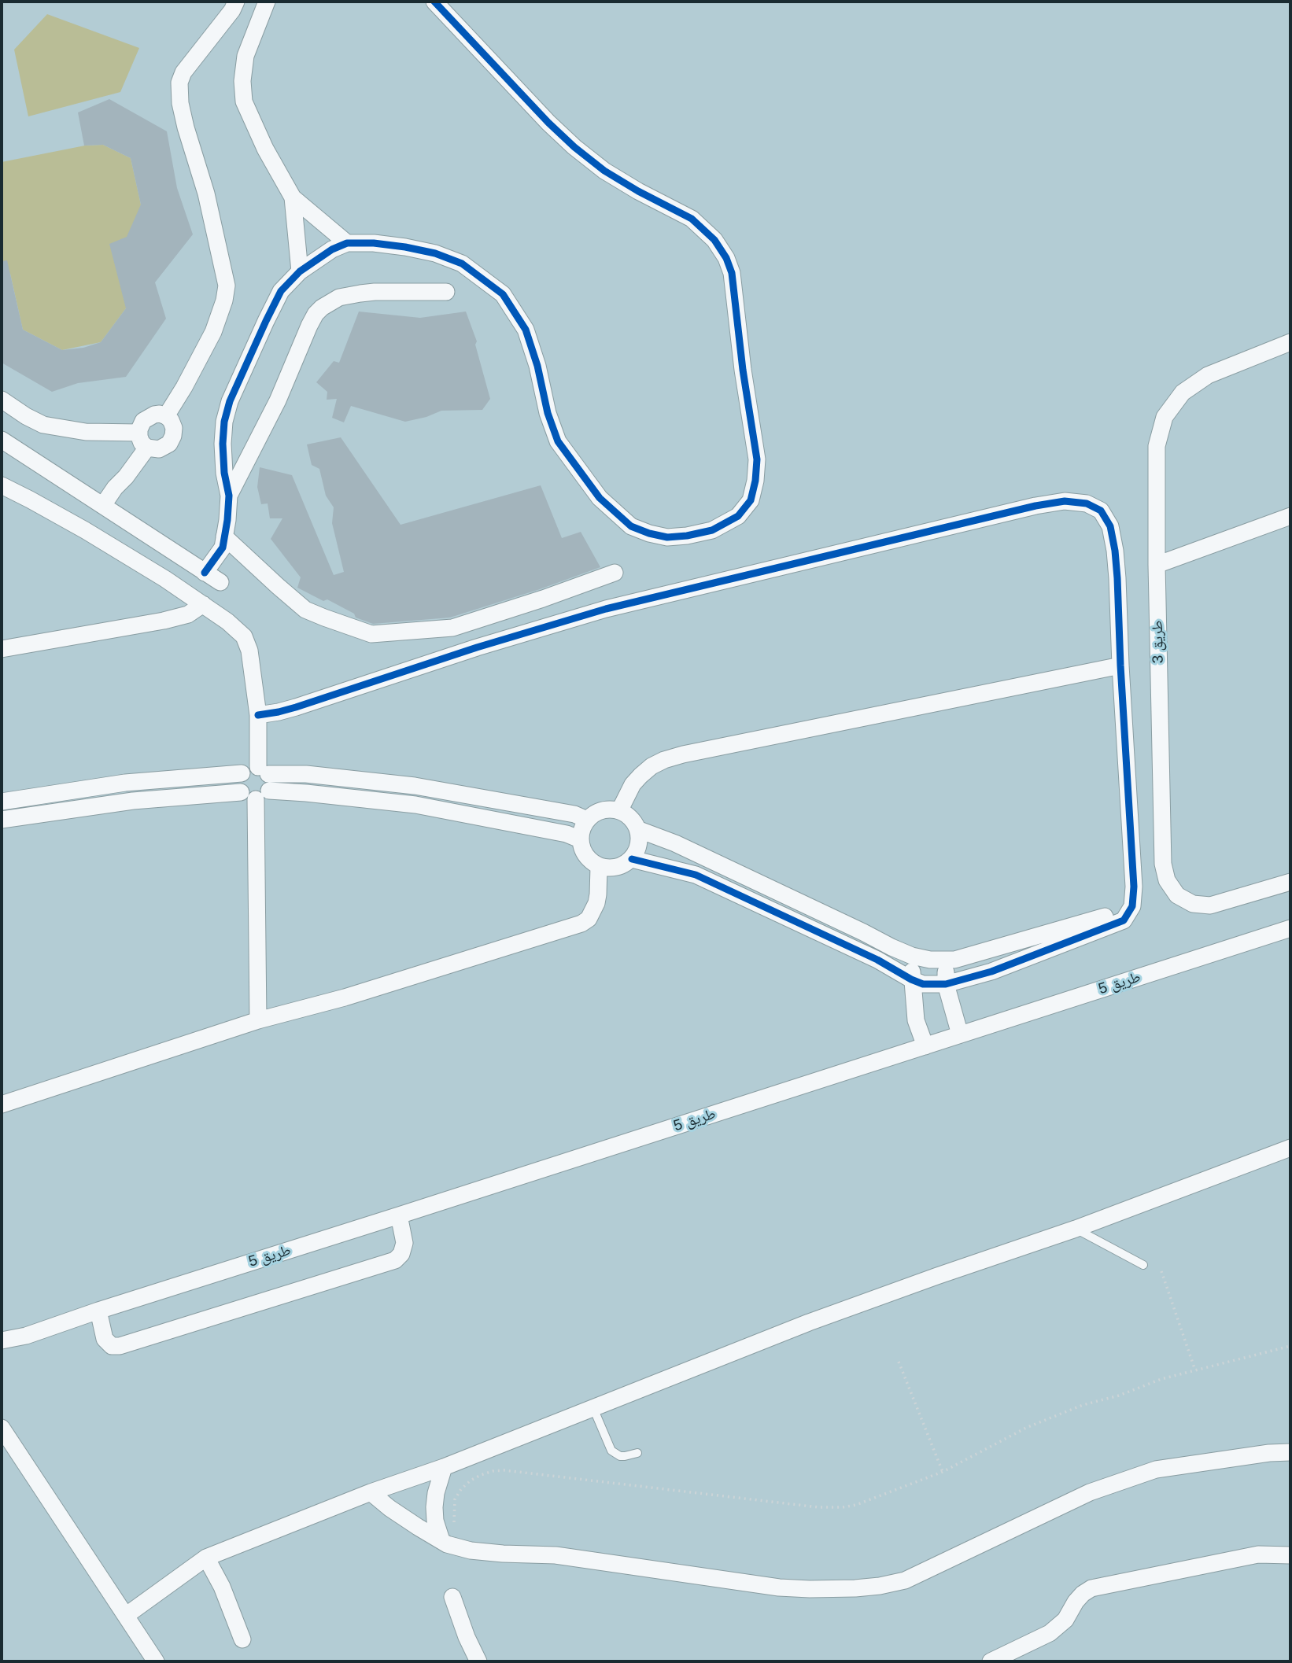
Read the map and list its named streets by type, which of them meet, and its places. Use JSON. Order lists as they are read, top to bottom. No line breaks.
{"streets":{"street":["طريق 3","طريق 5"]}}
